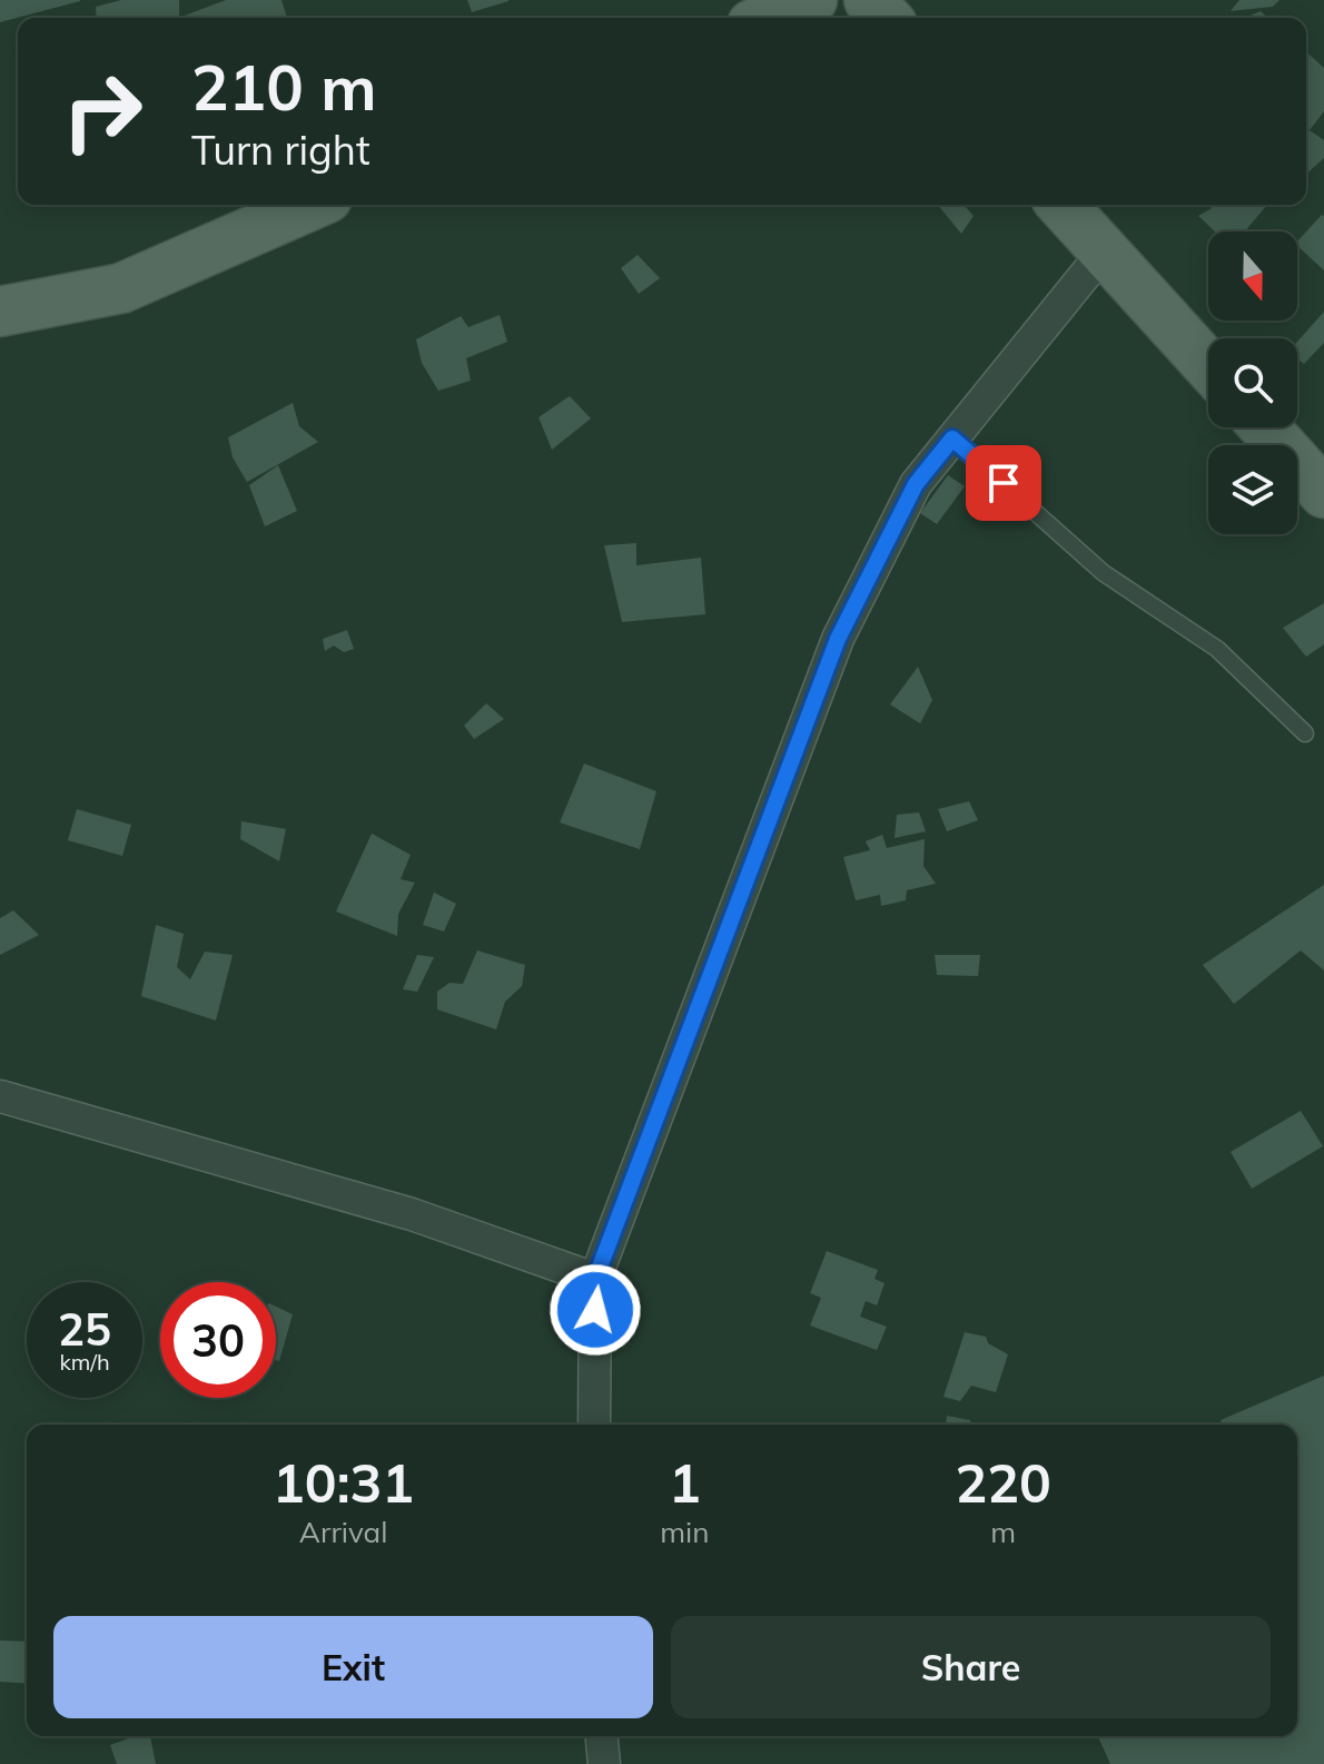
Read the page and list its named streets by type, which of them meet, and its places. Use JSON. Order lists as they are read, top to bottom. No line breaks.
{"north":"bottom","page":{"turn":["210 m","Turn right"],"speed":"25 km/h","limit":"30","eta":["10:31","Arrival","1","min","220","m"],"buttons":["Exit","Share"]}}
